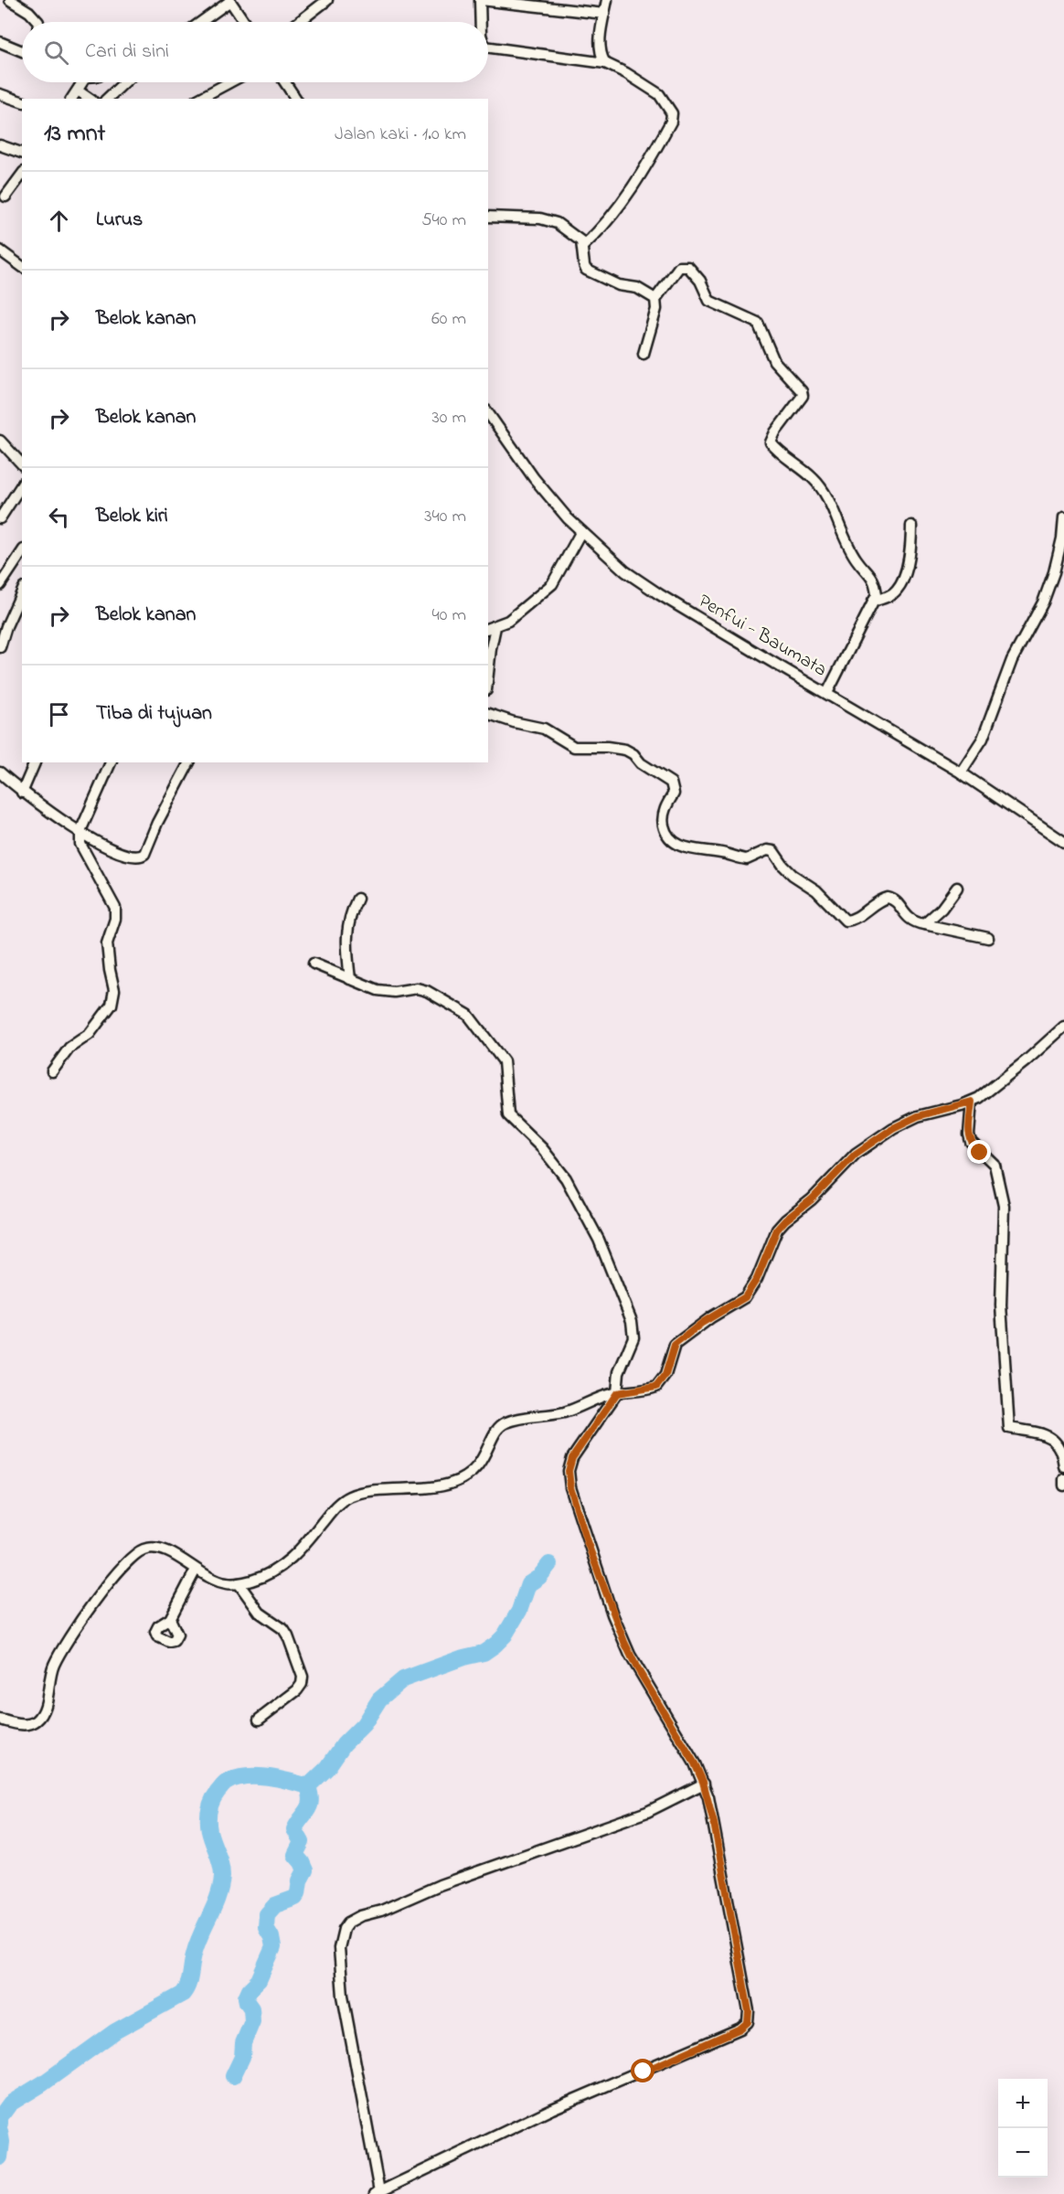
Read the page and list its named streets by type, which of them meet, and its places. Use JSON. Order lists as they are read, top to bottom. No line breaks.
{"streets":{"street":["Penfui - Baumata"]},"page":{"search":"Cari di sini","heading":["13 mnt","Jalan kaki · 1.0 km"],"list":[["Lurus","540 m"],["Belok kanan","60 m"],["Belok kanan","30 m"],["Belok kiri","340 m"],["Belok kanan","40 m"],"Tiba di tujuan"],"map_buttons":["+","−"]}}
